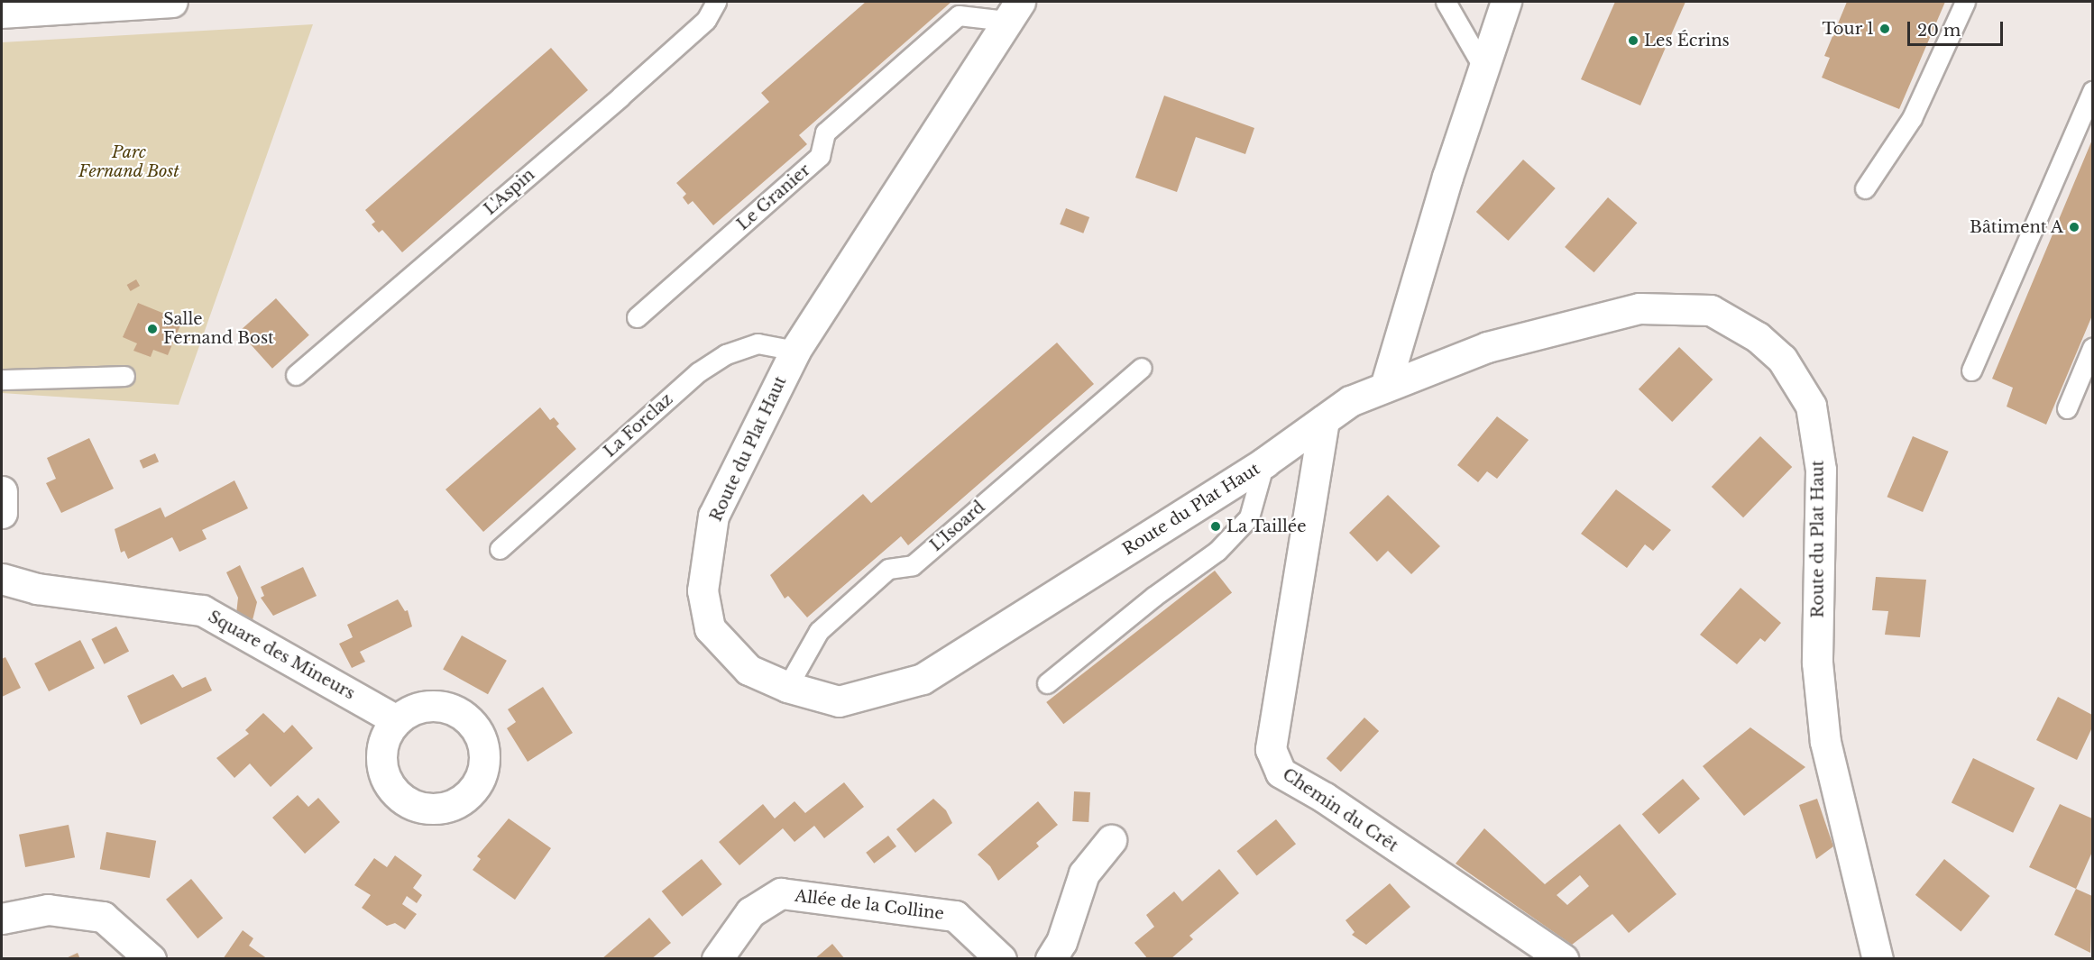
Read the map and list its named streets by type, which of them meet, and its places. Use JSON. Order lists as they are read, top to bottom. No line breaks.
{"streets":{"street":["Route du Plat Haut","Square des Mineurs","Chemin du Crêt","Allée de la Colline"],"lane":["L'Aspin","Le Granier","La Forclaz","L'Isoard"]},"crossings":[["Le Granier","Route du Plat Haut"],["La Forclaz","Route du Plat Haut"],["Route du Plat Haut","L'Isoard"],["Route du Plat Haut","Chemin du Crêt"]],"parks":["Parc Fernand Bost"],"places":["Tour 1","Les Écrins","Bâtiment A","Salle Fernand Bost","La Taillée"],"scale_bar":"20 m"}
